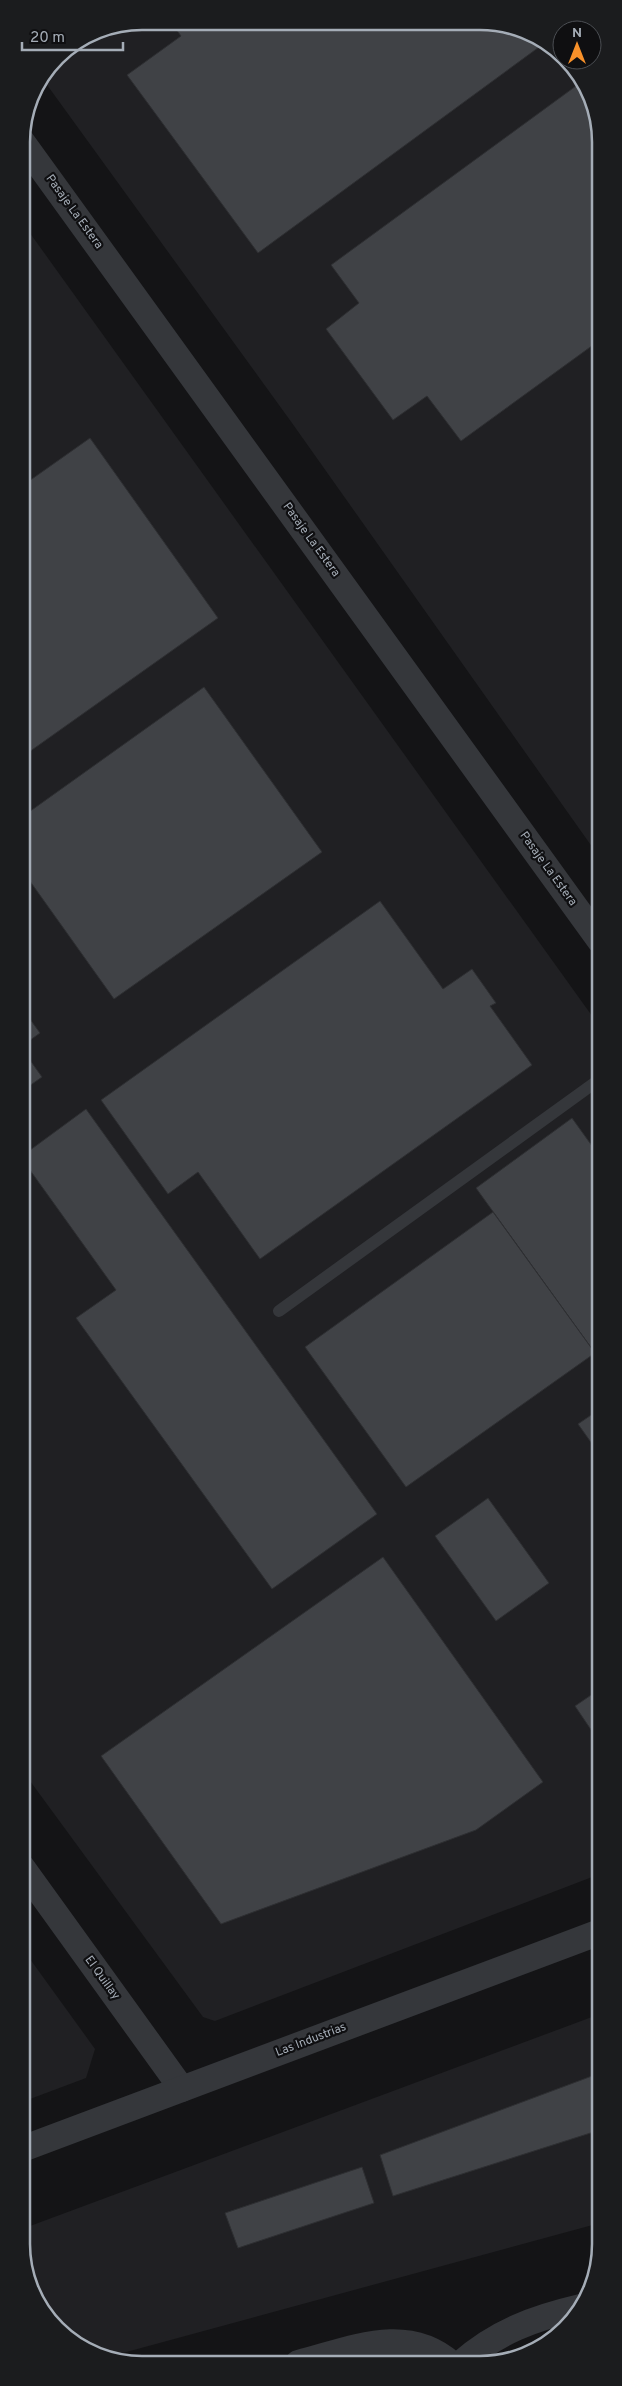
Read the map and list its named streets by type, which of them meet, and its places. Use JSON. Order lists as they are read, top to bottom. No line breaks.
{"streets":{"street":["Pasaje La Estera","El Quillay","Las Industrias"]},"crossings":[["El Quillay","Las Industrias"]],"scale_bar":"20 m","north":"top"}
